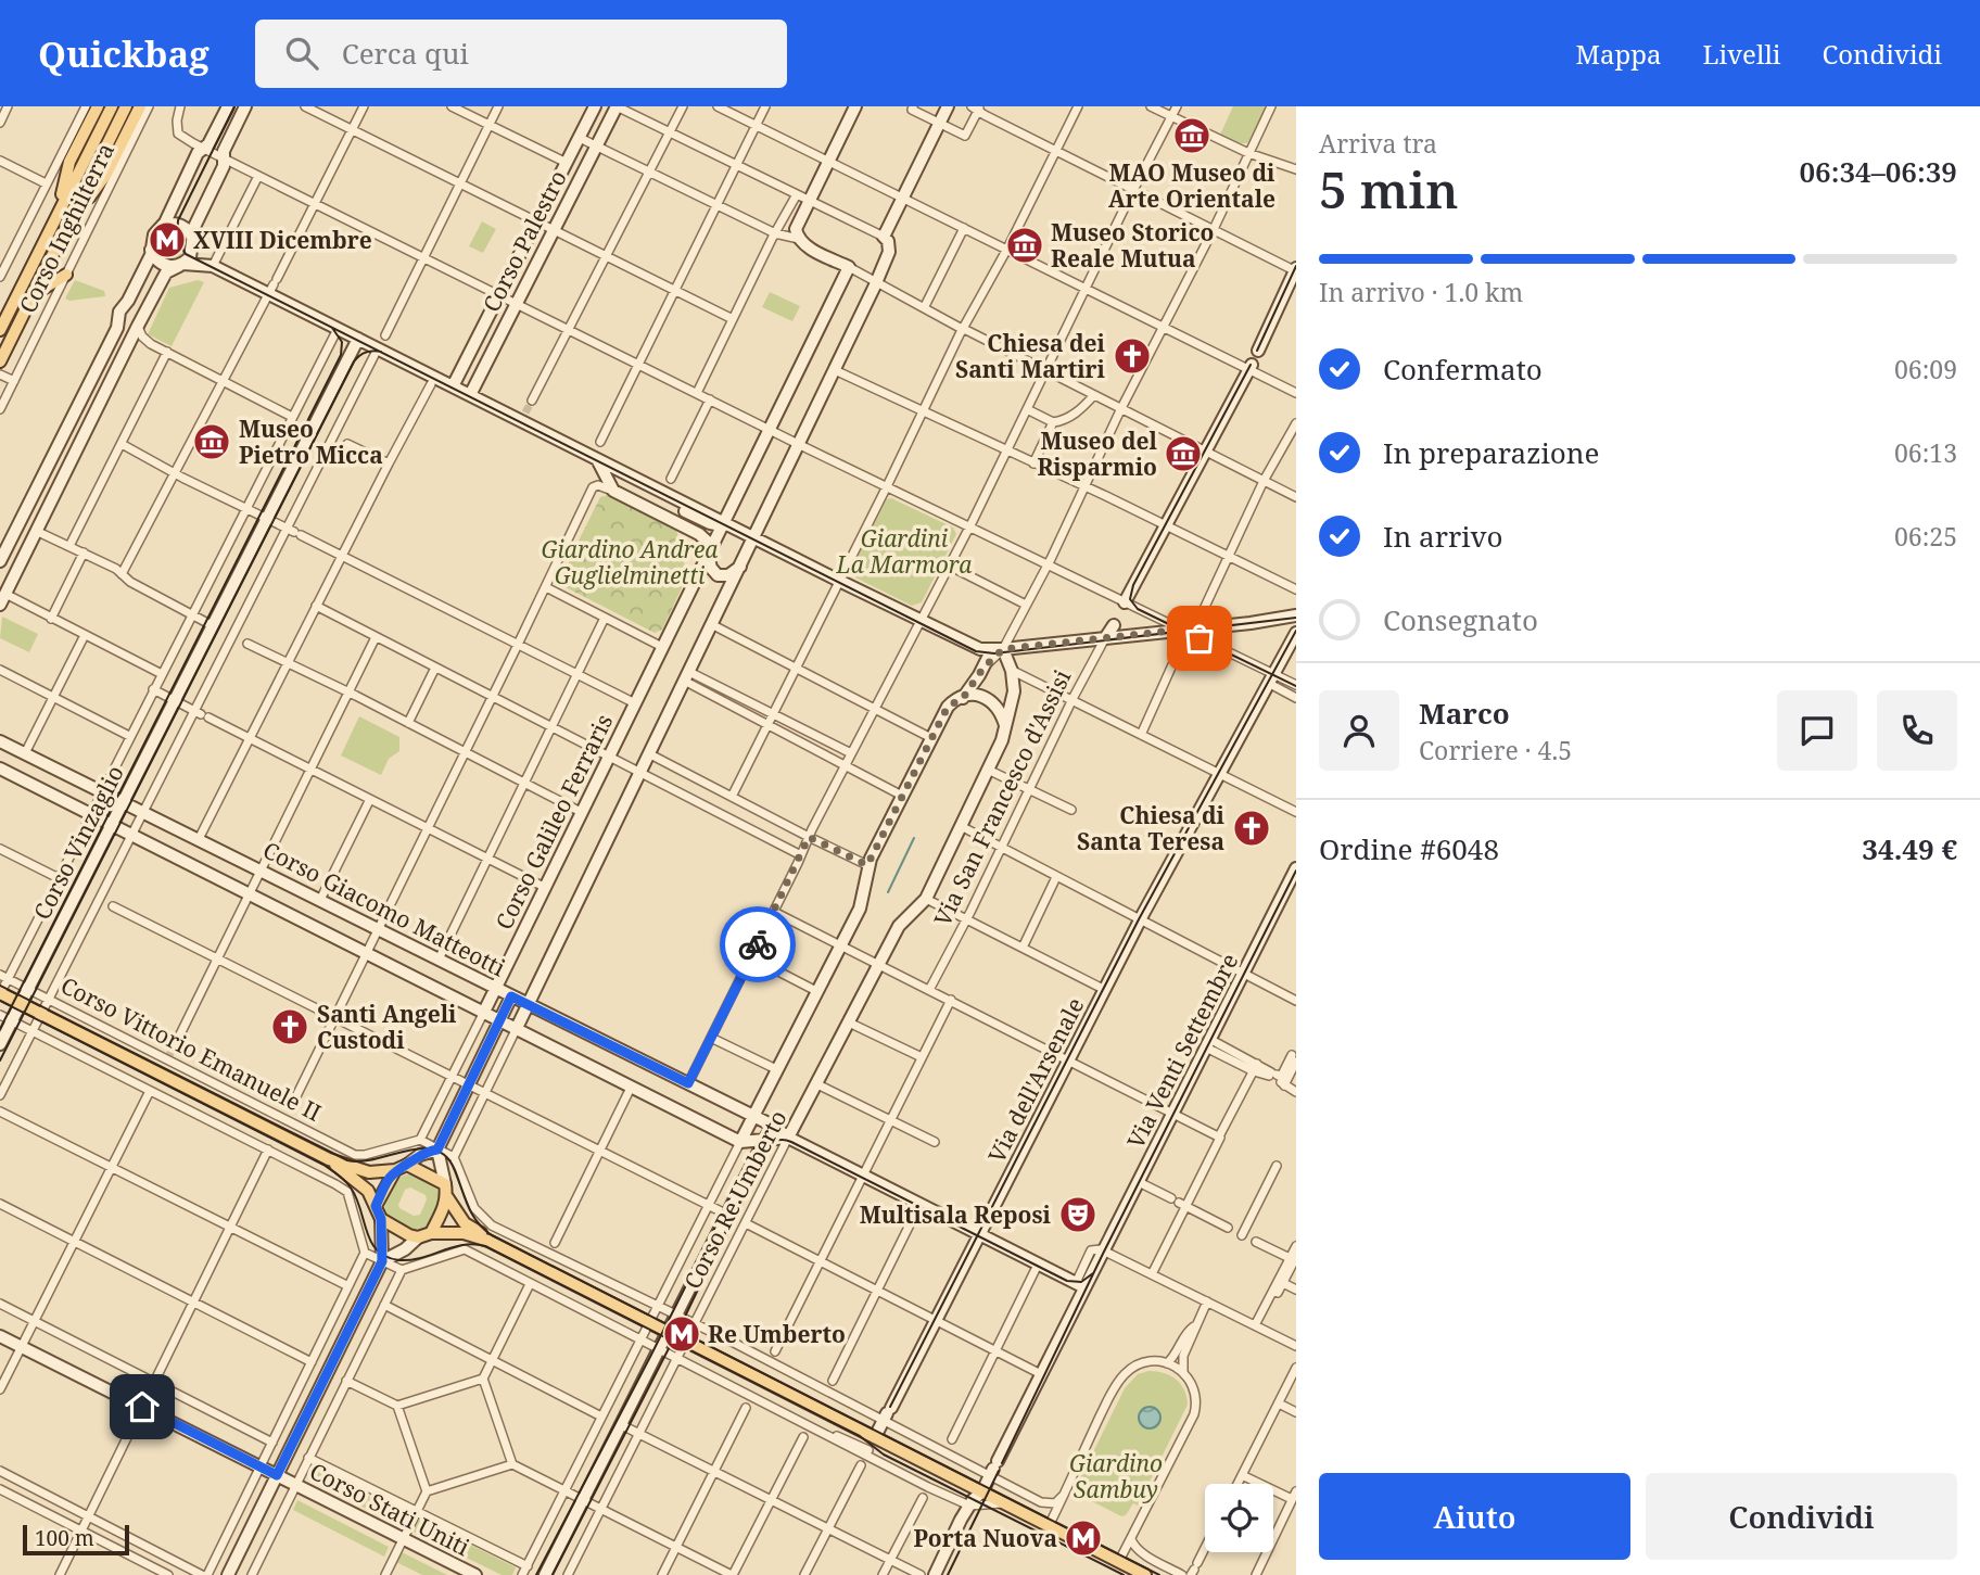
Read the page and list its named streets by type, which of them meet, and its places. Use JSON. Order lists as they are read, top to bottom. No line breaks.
{"streets":{"main road":["Corso Inghilterra","Corso Vittorio Emanuele II"],"street":["Corso Palestro","Via San Francesco d'Assisi","Corso Galileo Ferraris","Corso Vinzaglio","Corso Giacomo Matteotti","Via Venti Settembre","Via dell'Arsenale","Corso Re Umberto","Corso Stati Uniti"]},"crossings":[["Corso Galileo Ferraris","Corso Giacomo Matteotti"],["Corso Galileo Ferraris","Corso Vittorio Emanuele II"],["Corso Vinzaglio","Corso Giacomo Matteotti"],["Corso Vinzaglio","Corso Vittorio Emanuele II"],["Corso Giacomo Matteotti","Via Venti Settembre"],["Corso Giacomo Matteotti","Via dell'Arsenale"],["Corso Giacomo Matteotti","Corso Re Umberto"],["Corso Re Umberto","Corso Stati Uniti"]],"parks":["Giardini La Marmora","Giardino Andrea Guglielminetti","Giardino Sambuy"],"places":{"museum":["MAO Museo di Arte Orientale","Museo Storico Reale Mutua","Museo Pietro Micca","Museo del Risparmio"],"metro station":["XVIII Dicembre","Re Umberto","Porta Nuova"],"church":["Chiesa dei Santi Martiri","Chiesa di Santa Teresa","Santi Angeli Custodi"],"theatre":["Multisala Reposi"]},"scale_bar":"100 m","page":{"header":"Quickbag","search":"Cerca qui","nav":["Mappa","Livelli","Condividi"],"heading":["5 min","Arriva tra","06:34–06:39"],"panel":["Marco","Corriere · 4.5","Ordine #6048","34.49 €"],"bar":"In arrivo · 1.0 km","list":[["Confermato","06:09"],["In preparazione","06:13"],["In arrivo","06:25"],"Consegnato"],"buttons":["Aiuto","Condividi"],"scale":"100 m"}}
